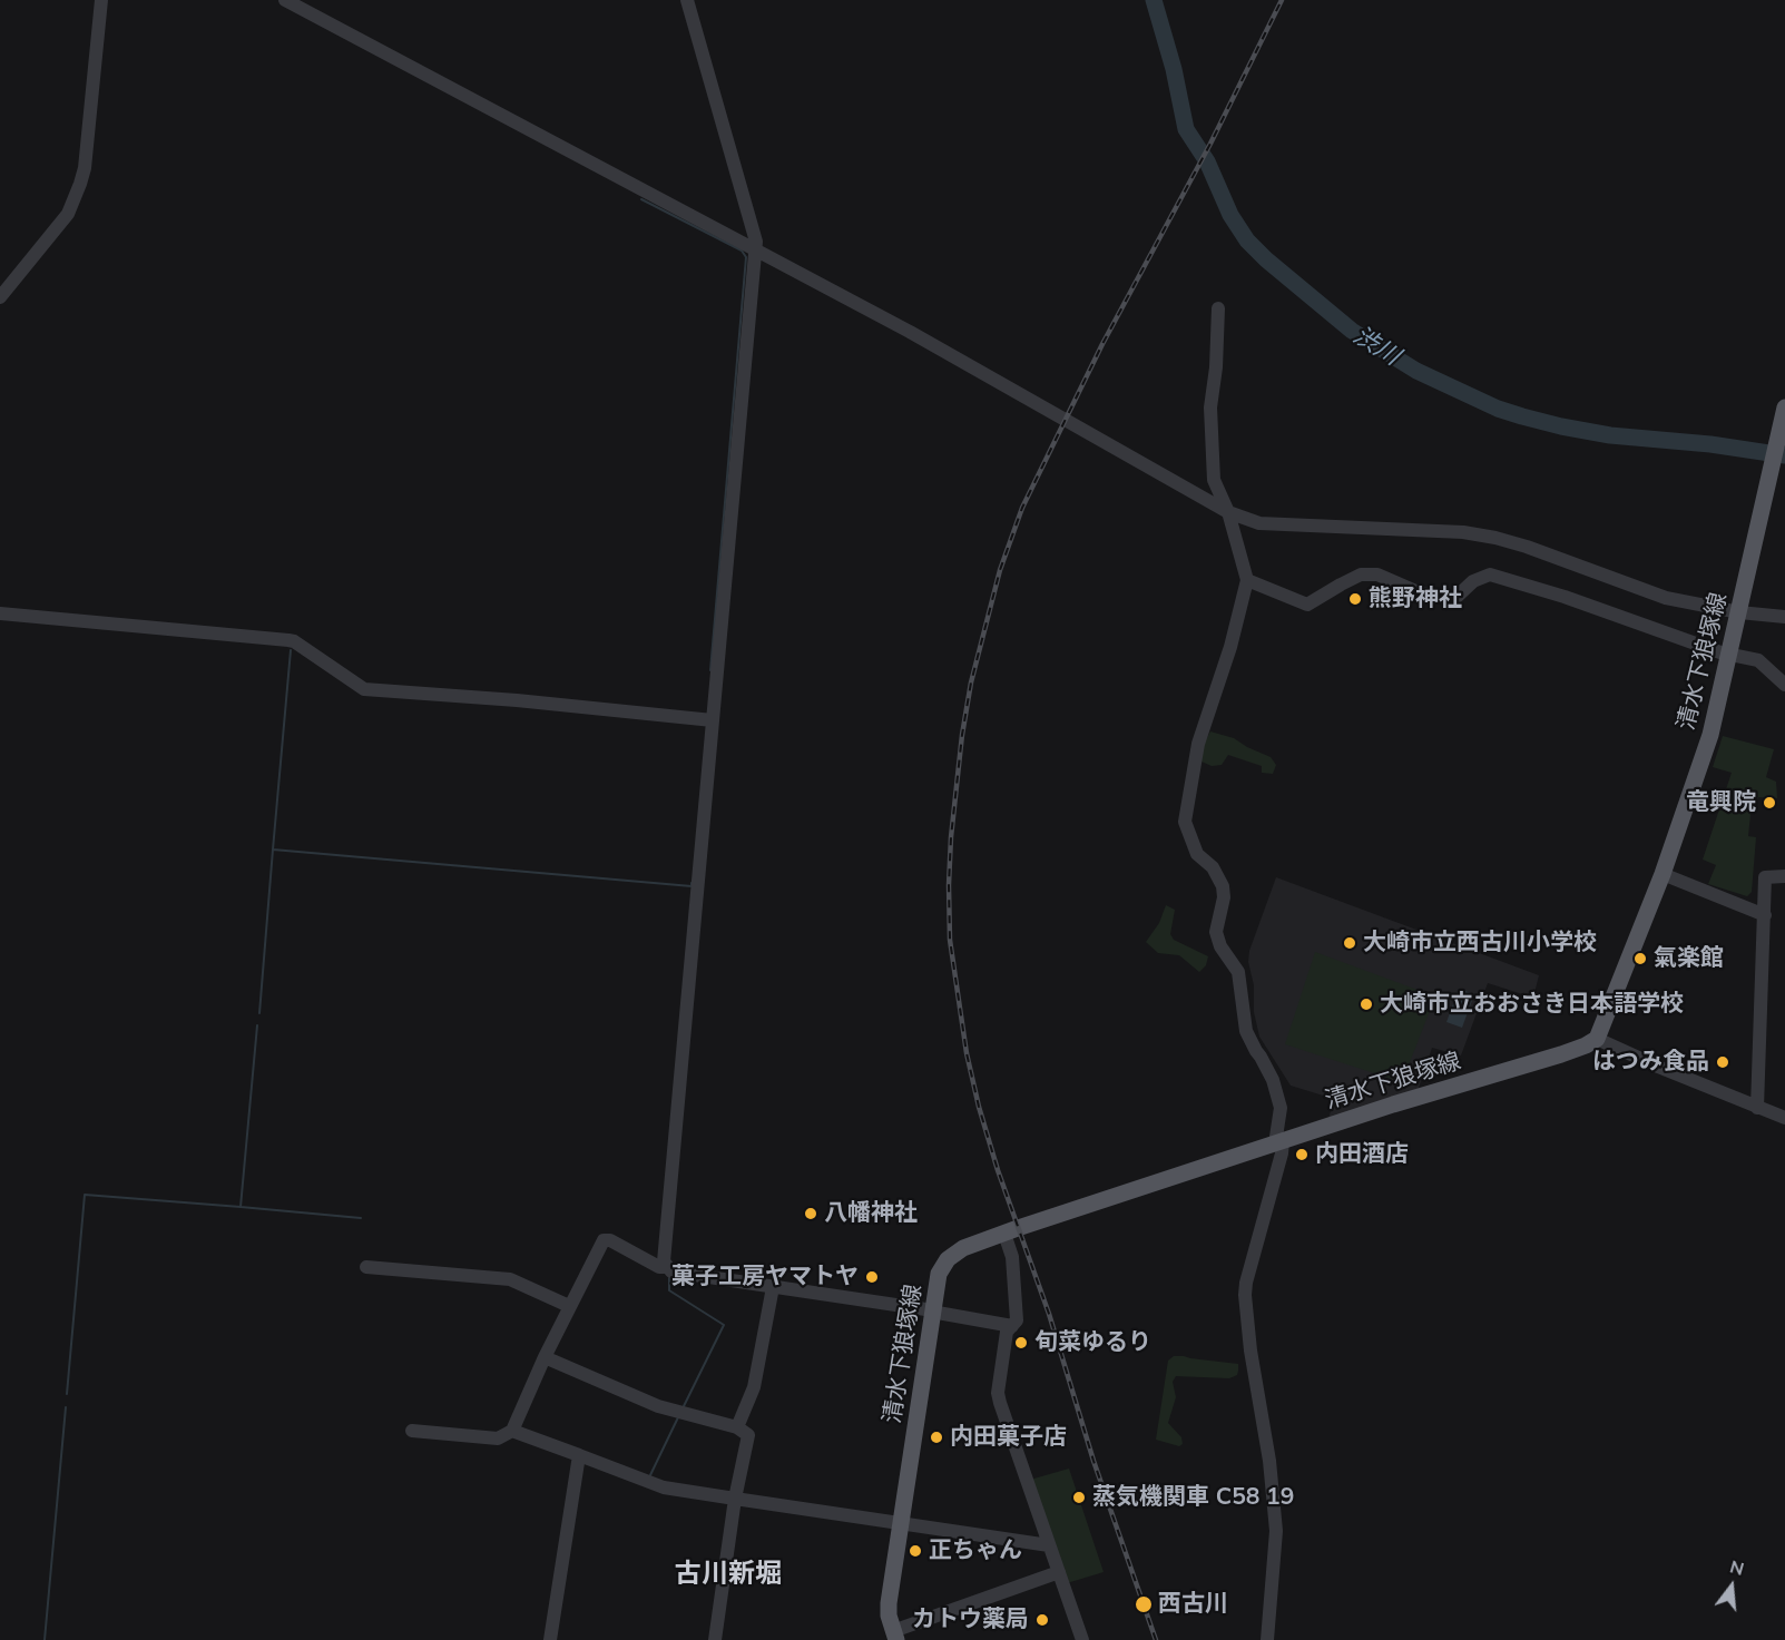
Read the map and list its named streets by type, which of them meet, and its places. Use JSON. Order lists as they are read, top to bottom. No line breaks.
{"streets":{"main road":["清水下狼塚線"]},"districts":["古川新堀"],"water":["渋川"],"places":["熊野神社","竜興院","大崎市立西古川小学校","氣楽館","大崎市立おおさき日本語学校","はつみ食品","内田酒店","八幡神社","菓子工房ヤマトヤ","旬菜ゆるり","内田菓子店","蒸気機関車 C58 19","正ちゃん","西古川","カトウ薬局"],"north":"top"}
